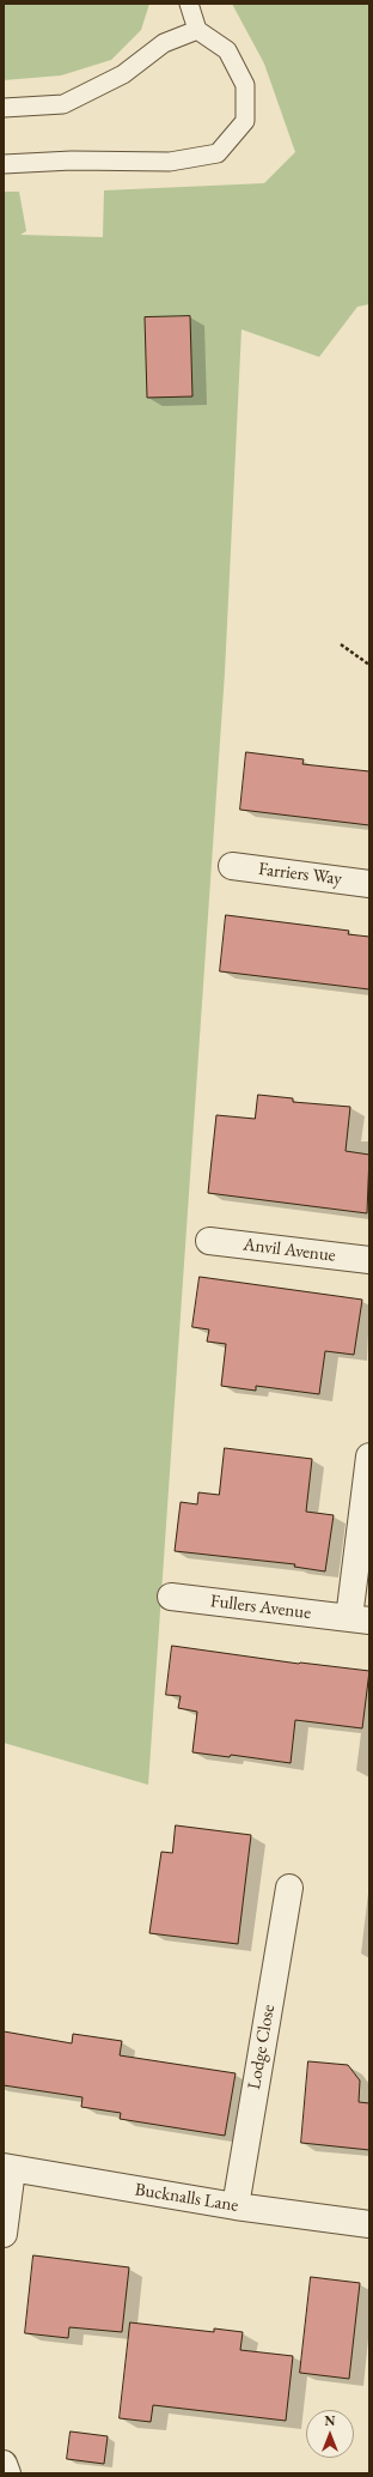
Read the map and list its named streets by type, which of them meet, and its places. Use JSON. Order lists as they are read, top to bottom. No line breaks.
{"streets":{"street":["Farriers Way","Anvil Avenue","Fullers Avenue","Lodge Close","Bucknalls Lane"]},"crossings":[["Lodge Close","Bucknalls Lane"]],"north":"top"}
